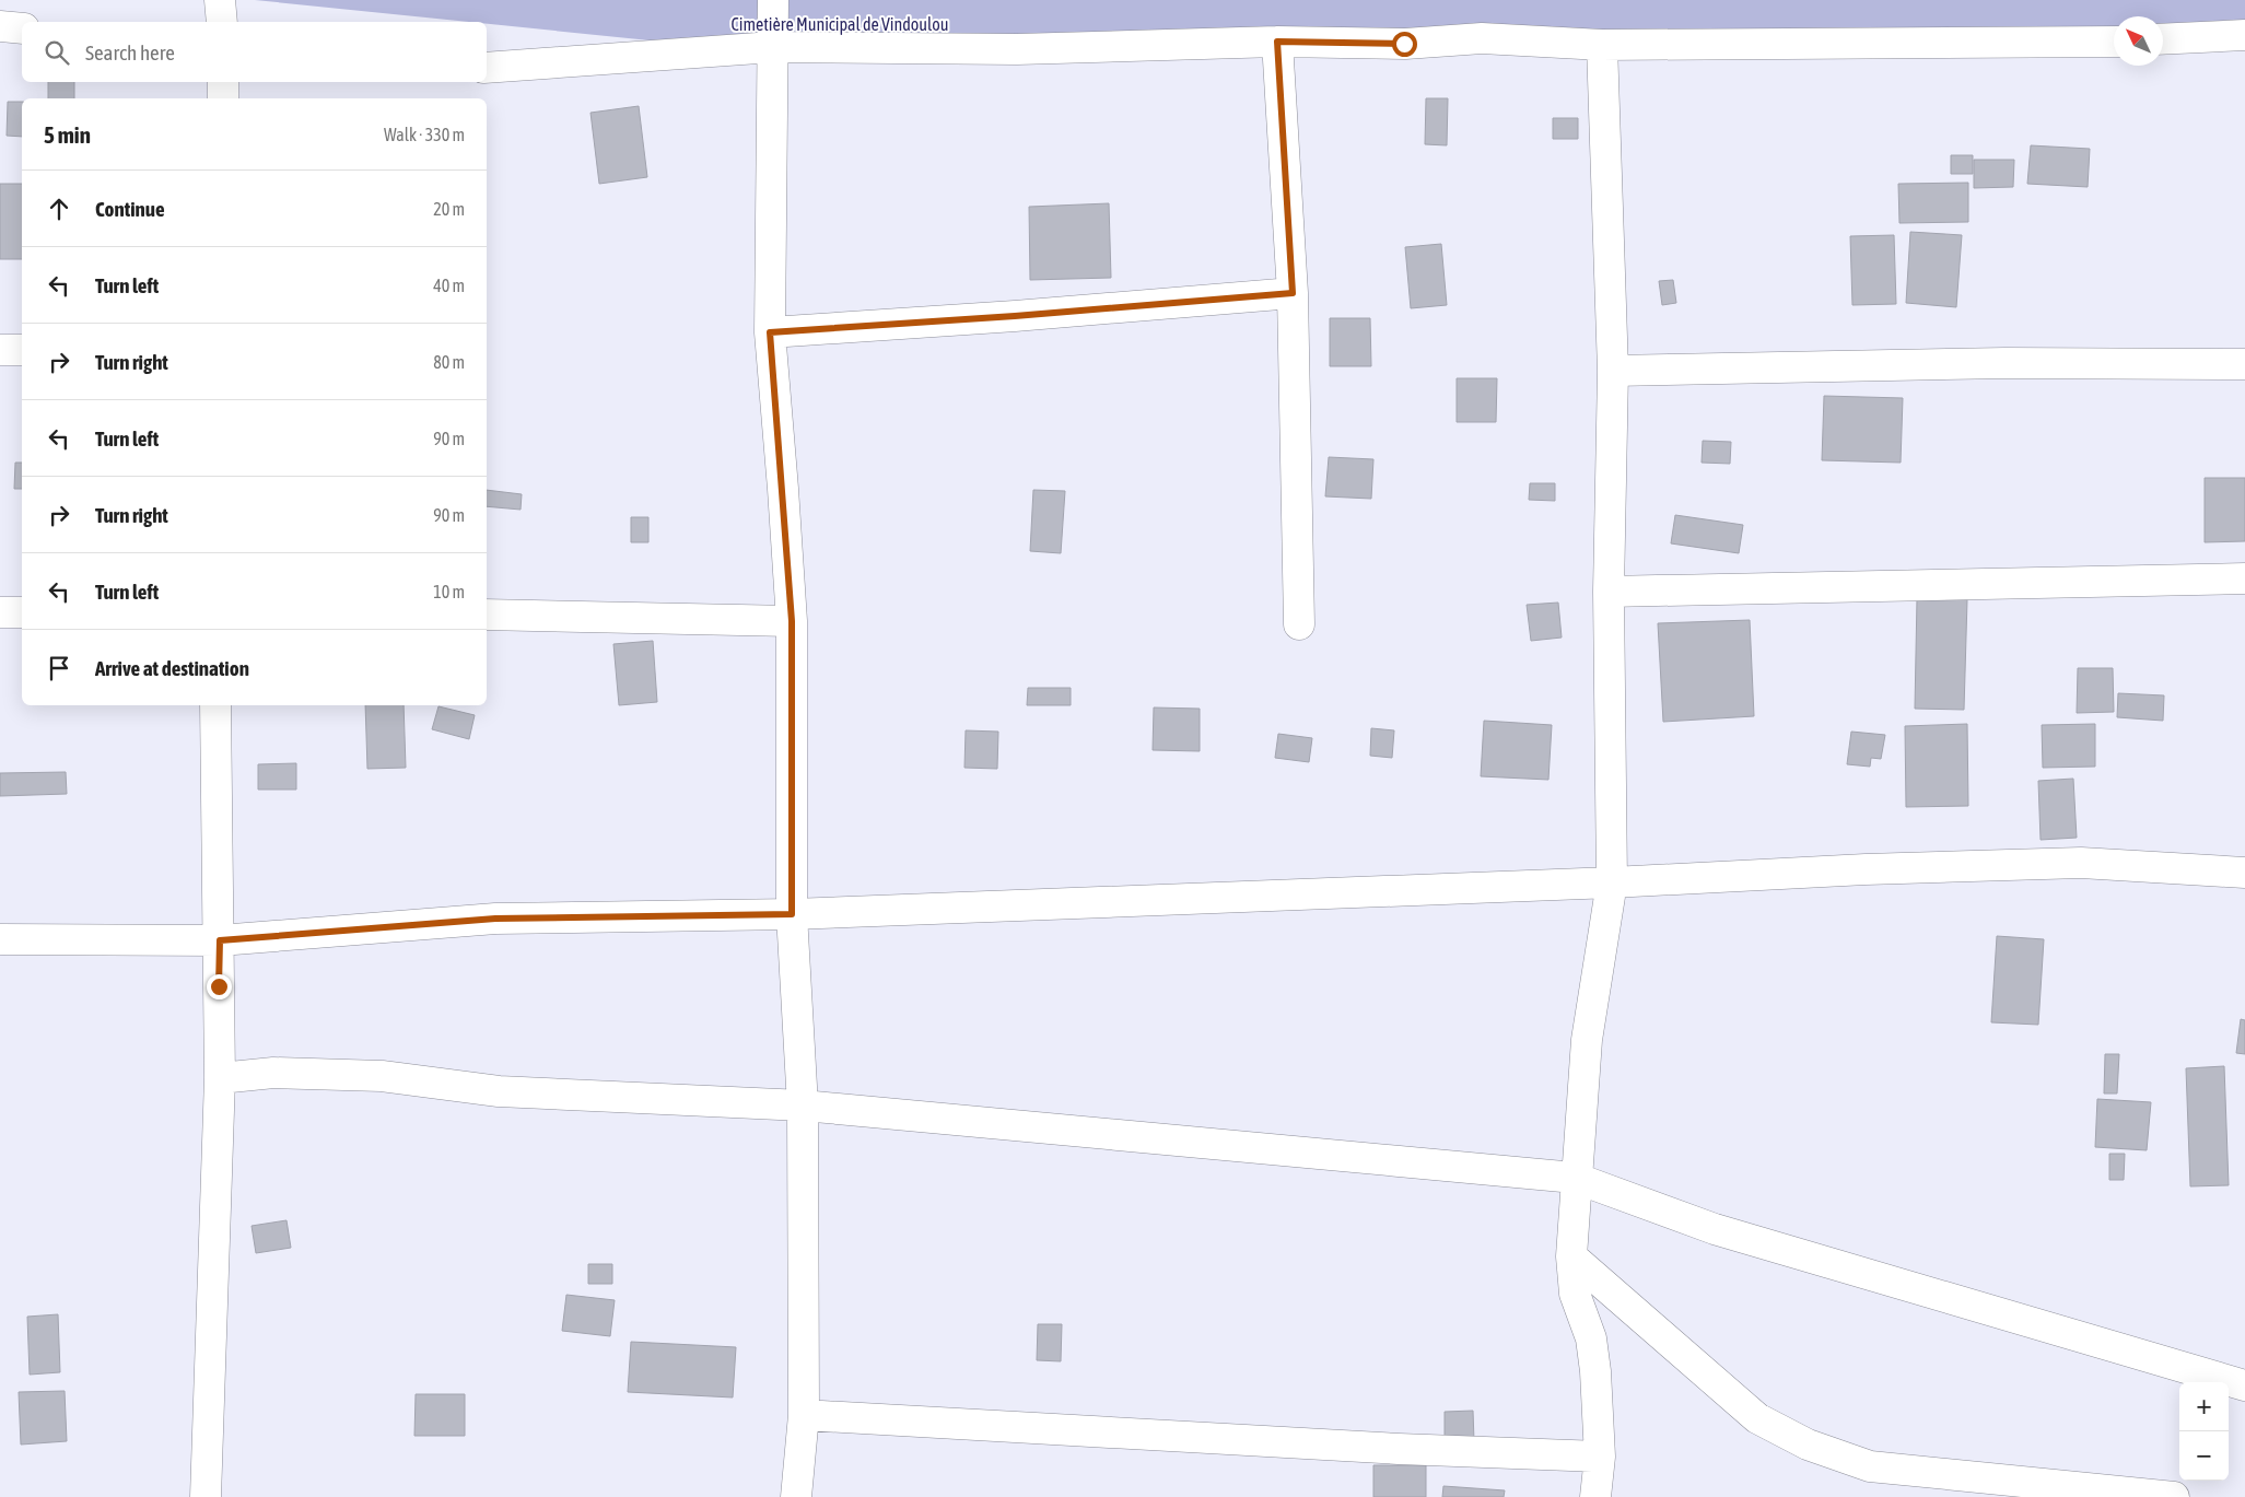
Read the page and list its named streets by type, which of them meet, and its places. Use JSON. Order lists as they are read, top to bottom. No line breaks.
{"parks":["Cimetière Municipal de Vindoulou"],"north":"top left","page":{"search":"Search here","heading":["5 min","Walk · 330 m"],"list":[["Continue","20 m"],["Turn left","40 m"],["Turn right","80 m"],["Turn left","90 m"],["Turn right","90 m"],["Turn left","10 m"],"Arrive at destination"],"map_buttons":["+","−"]}}
